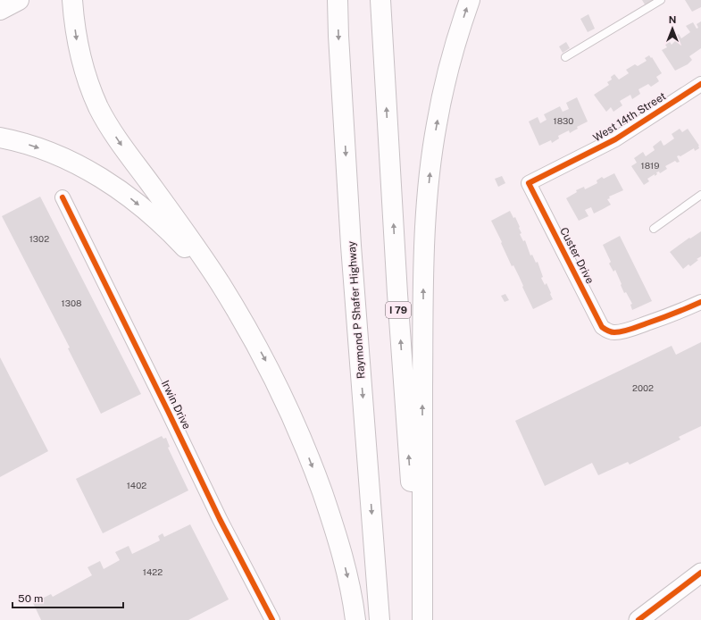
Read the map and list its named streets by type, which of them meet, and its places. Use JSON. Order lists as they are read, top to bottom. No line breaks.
{"streets":{"highway":["Raymond P Shafer Highway","I 79"],"street":["West 14th Street","Custer Drive","Irwin Drive"]},"crossings":[["West 14th Street","Custer Drive"]],"house_numbers":["1830","1819","1302","1308","2002","1402","1422"],"scale_bar":"50 m","north":"top"}
